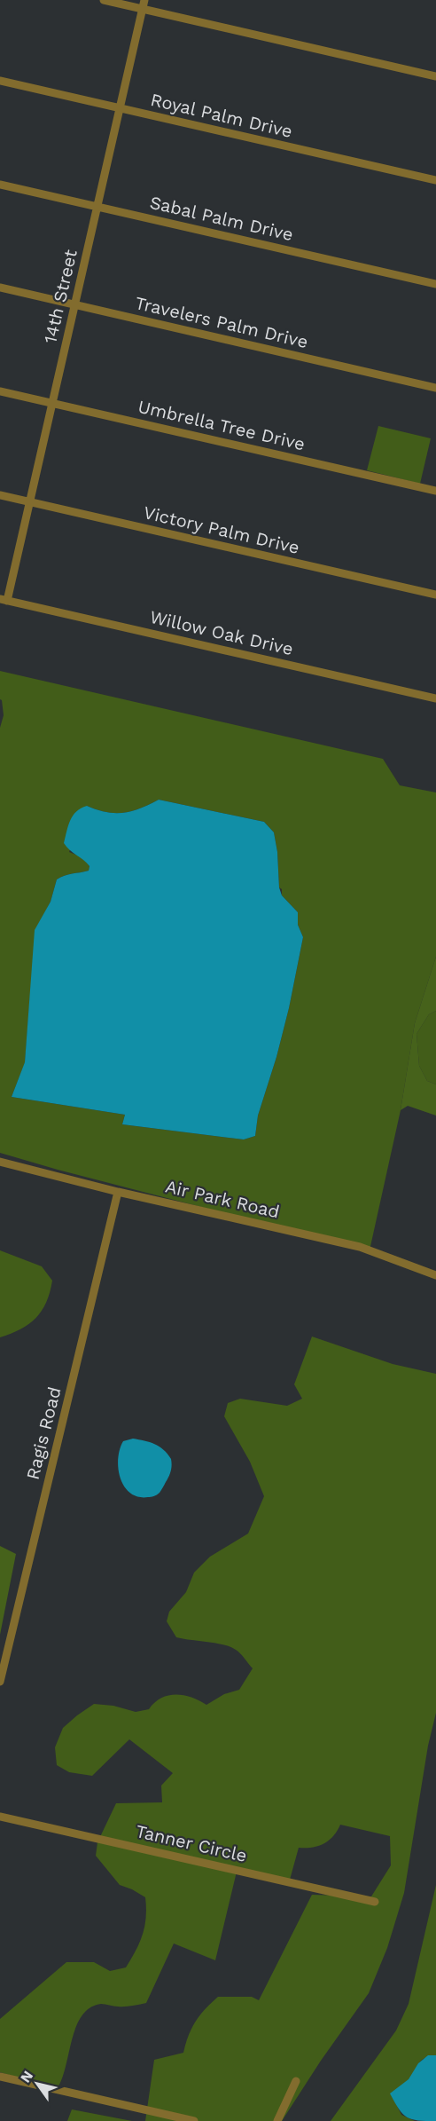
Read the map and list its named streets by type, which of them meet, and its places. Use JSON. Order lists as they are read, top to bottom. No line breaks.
{"streets":{"street":["Royal Palm Drive","Sabal Palm Drive","14th Street","Travelers Palm Drive","Umbrella Tree Drive","Victory Palm Drive","Willow Oak Drive","Air Park Road","Ragis Road","Tanner Circle"]},"crossings":[["Royal Palm Drive","14th Street"],["Sabal Palm Drive","14th Street"],["14th Street","Travelers Palm Drive"],["14th Street","Umbrella Tree Drive"],["14th Street","Victory Palm Drive"],["14th Street","Willow Oak Drive"],["Air Park Road","Ragis Road"]],"north":"top left"}
